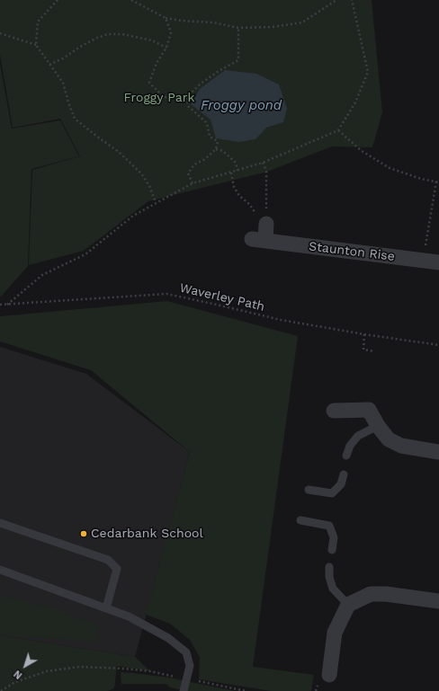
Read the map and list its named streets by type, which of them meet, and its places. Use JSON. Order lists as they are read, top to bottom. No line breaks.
{"streets":{"street":["Staunton Rise"],"path":["Waverley Path"]},"water":["Froggy pond"],"parks":["Froggy Park"],"places":["Cedarbank School"],"north":"bottom left"}
